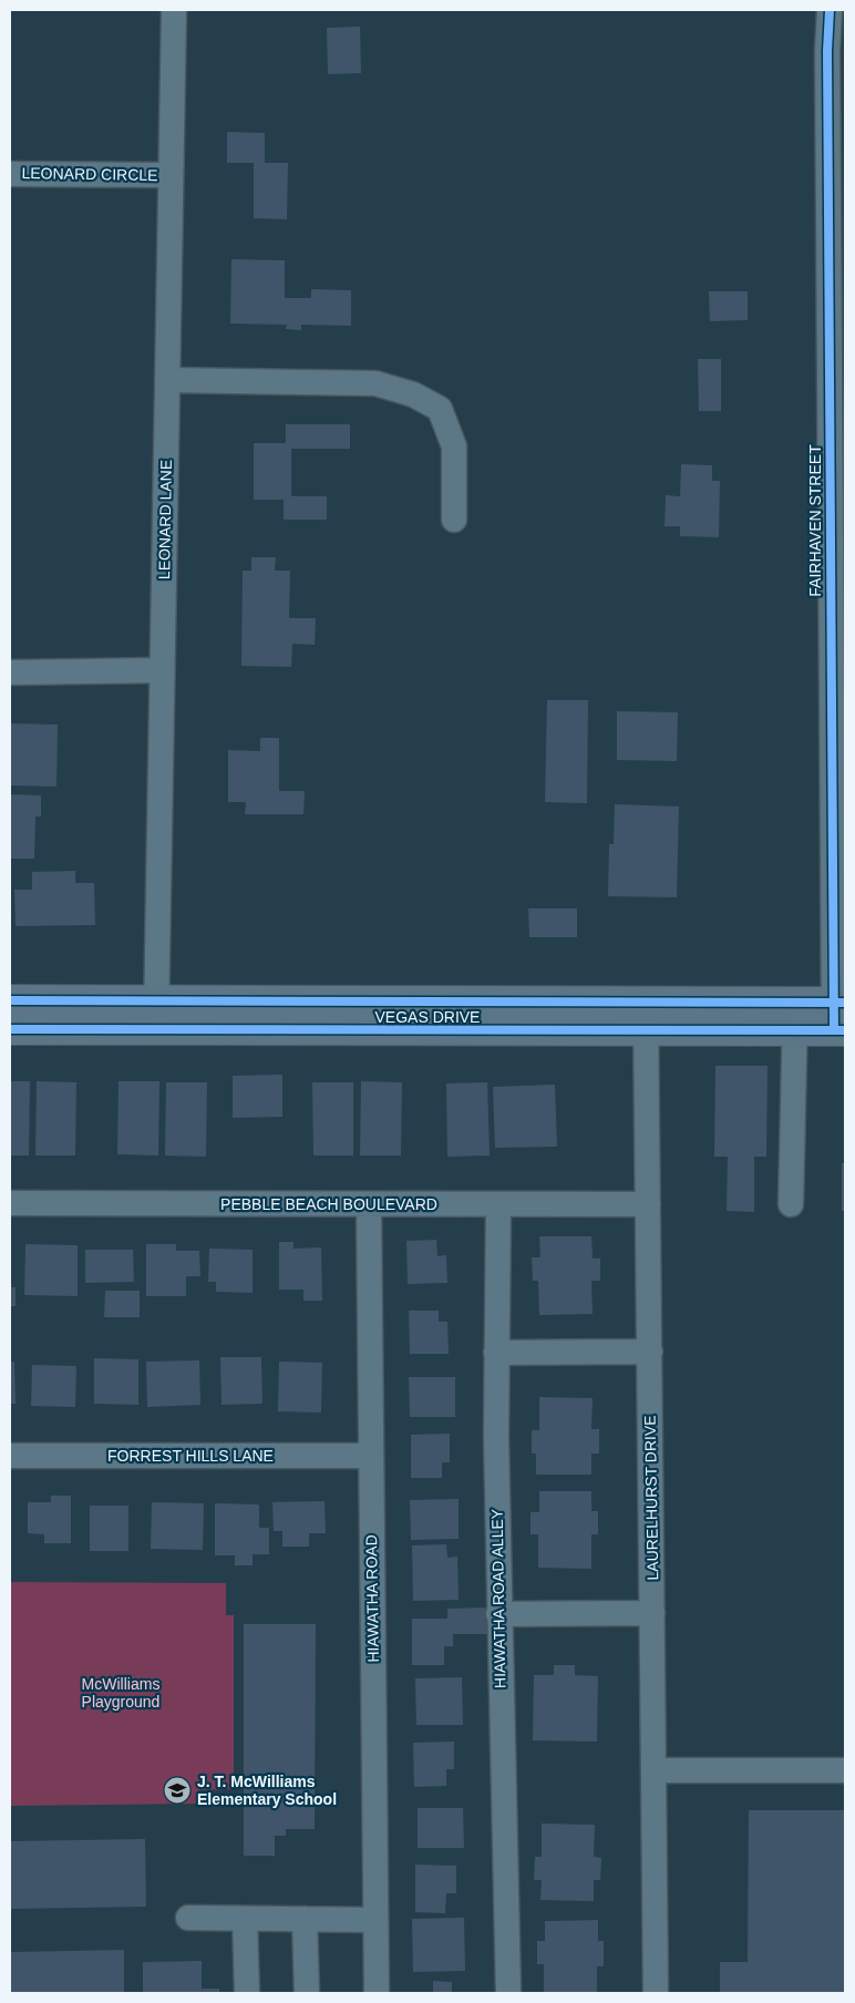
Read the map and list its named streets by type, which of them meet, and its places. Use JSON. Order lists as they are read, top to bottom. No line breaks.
{"streets":{"main road":["VEGAS DRIVE"],"street":["LEONARD CIRCLE","LEONARD LANE","FAIRHAVEN STREET","PEBBLE BEACH BOULEVARD","FORREST HILLS LANE","LAURELHURST DRIVE","HIAWATHA ROAD","HIAWATHA ROAD ALLEY"]},"crossings":[["LEONARD CIRCLE","LEONARD LANE"],["LEONARD LANE","VEGAS DRIVE"],["FAIRHAVEN STREET","VEGAS DRIVE"],["VEGAS DRIVE","LAURELHURST DRIVE"],["PEBBLE BEACH BOULEVARD","LAURELHURST DRIVE"],["PEBBLE BEACH BOULEVARD","HIAWATHA ROAD"],["PEBBLE BEACH BOULEVARD","HIAWATHA ROAD ALLEY"],["FORREST HILLS LANE","HIAWATHA ROAD"]],"parks":["McWilliams Playground"],"places":{"school or university":["J. T. McWilliams Elementary School"]}}
